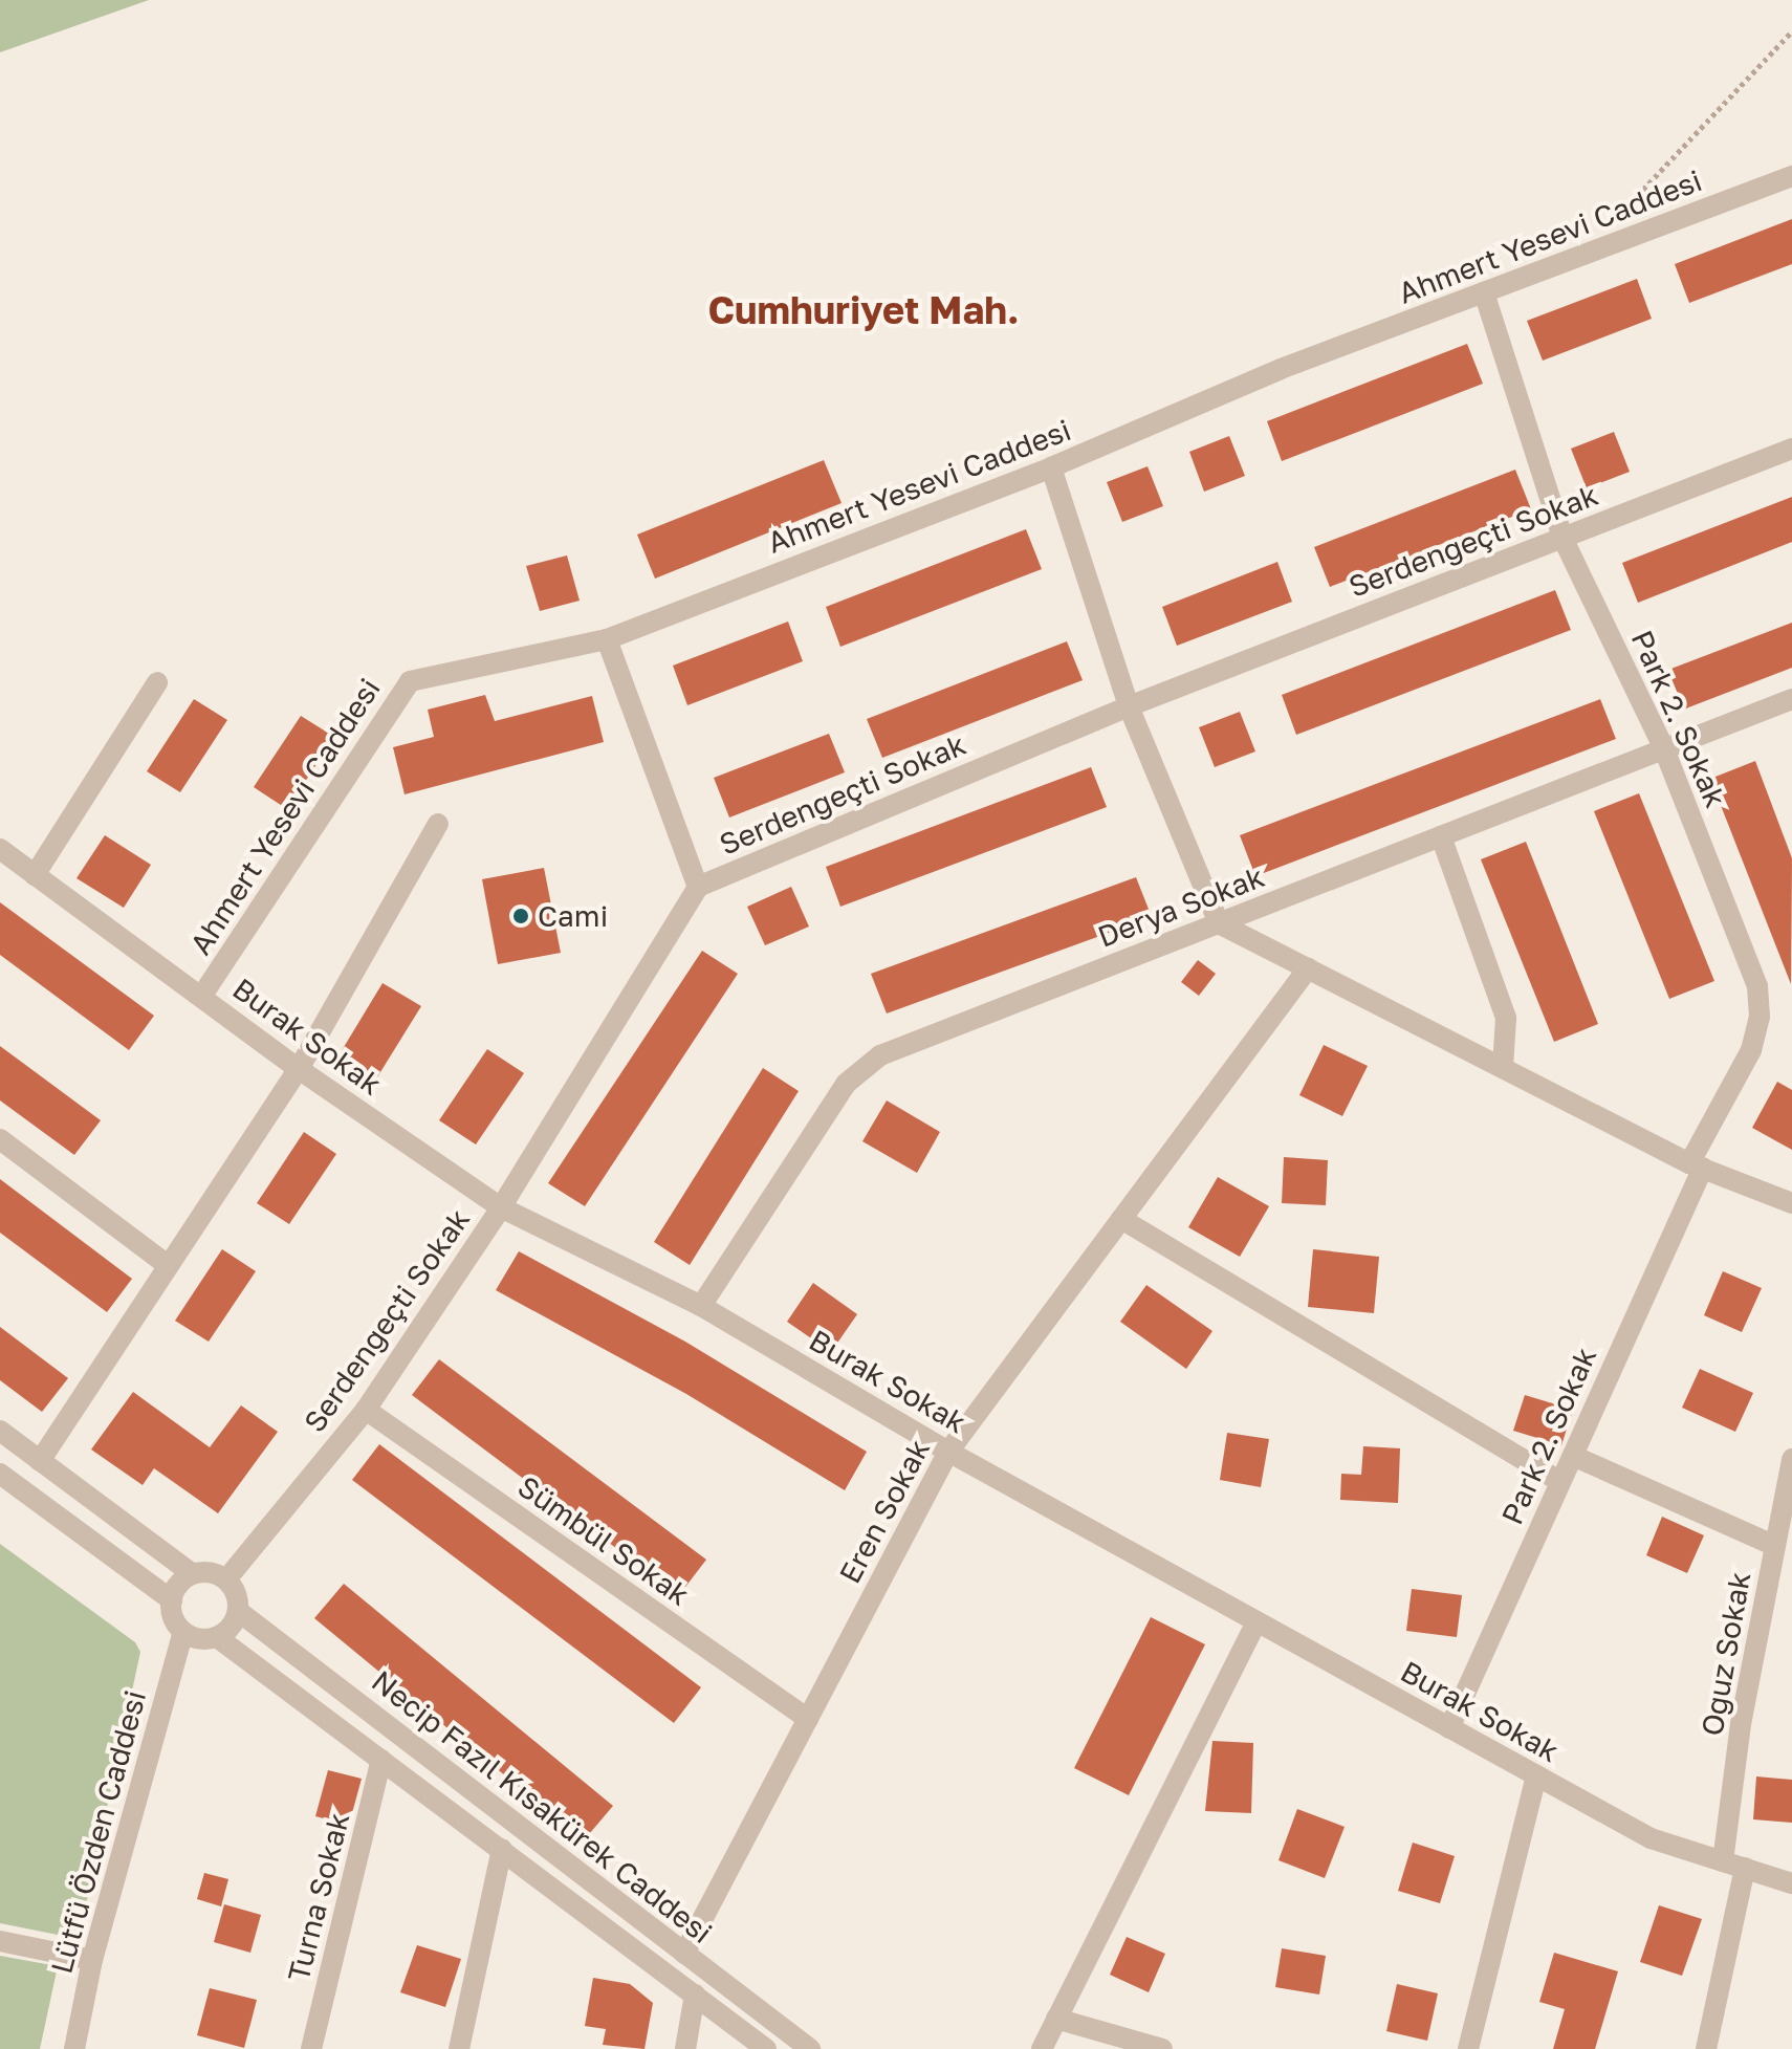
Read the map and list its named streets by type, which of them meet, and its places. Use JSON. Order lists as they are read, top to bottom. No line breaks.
{"streets":{"street":["Ahmert Yesevi Caddesi","Serdengeçti Sokak","Park 2. Sokak","Derya Sokak","Burak Sokak","Eren Sokak","Sümbül Sokak","Oğuz Sokak","Necip Fazıl Kısakürek Caddesi","Lütfü Özden Caddesi","Turna Sokak"]},"crossings":[["Ahmert Yesevi Caddesi","Park 2. Sokak"],["Ahmert Yesevi Caddesi","Burak Sokak"],["Serdengeçti Sokak","Park 2. Sokak"],["Serdengeçti Sokak","Burak Sokak"],["Serdengeçti Sokak","Sümbül Sokak"],["Serdengeçti Sokak","Necip Fazıl Kısakürek Caddesi"],["Serdengeçti Sokak","Lütfü Özden Caddesi"],["Park 2. Sokak","Derya Sokak"],["Park 2. Sokak","Burak Sokak"],["Derya Sokak","Burak Sokak"],["Burak Sokak","Eren Sokak"],["Burak Sokak","Oğuz Sokak"],["Eren Sokak","Sümbül Sokak"],["Eren Sokak","Necip Fazıl Kısakürek Caddesi"],["Necip Fazıl Kısakürek Caddesi","Lütfü Özden Caddesi"],["Necip Fazıl Kısakürek Caddesi","Turna Sokak"]],"districts":["Cumhuriyet Mah."],"places":["Cami"]}
